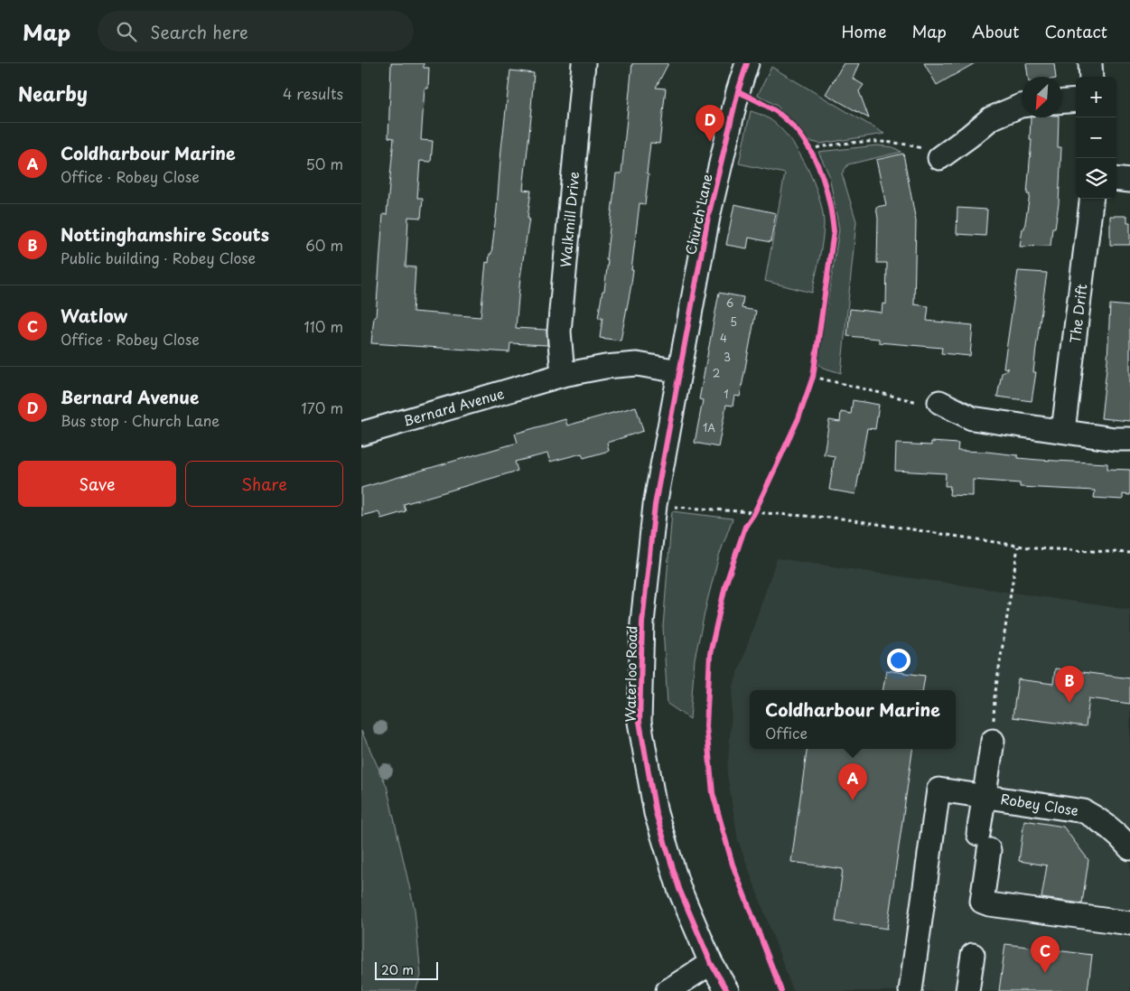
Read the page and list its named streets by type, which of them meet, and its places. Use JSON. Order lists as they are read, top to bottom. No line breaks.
{"streets":{"street":["Church Lane","Walkmill Drive","The Drift","Bernard Avenue","Waterloo Road","Robey Close"]},"crossings":[["Church Lane","Bernard Avenue"],["Church Lane","Waterloo Road"],["Walkmill Drive","Bernard Avenue"],["Bernard Avenue","Waterloo Road"]],"house_numbers":["6","5","4","3","2","1","1A"],"scale_bar":"20 m","north":"bottom left","page":{"header":"Map","search":"Search here","nav":["Home","Map","About","Contact"],"heading":["Nearby","4 results"],"map_buttons":["+","−"],"pins":["D","B","A","C"],"list":[{"mark":"A","name":"Coldharbour Marine","note":"Office · Robey Close","value":"50 m"},{"mark":"B","name":"Nottinghamshire Scouts","note":"Public building · Robey Close","value":"60 m"},{"mark":"C","name":"Watlow","note":"Office · Robey Close","value":"110 m"},{"mark":"D","name":"Bernard Avenue","note":"Bus stop · Church Lane","value":"170 m"}],"buttons":["Save","Share"],"popup":["Coldharbour Marine","Office"],"scale":"20 m"}}
